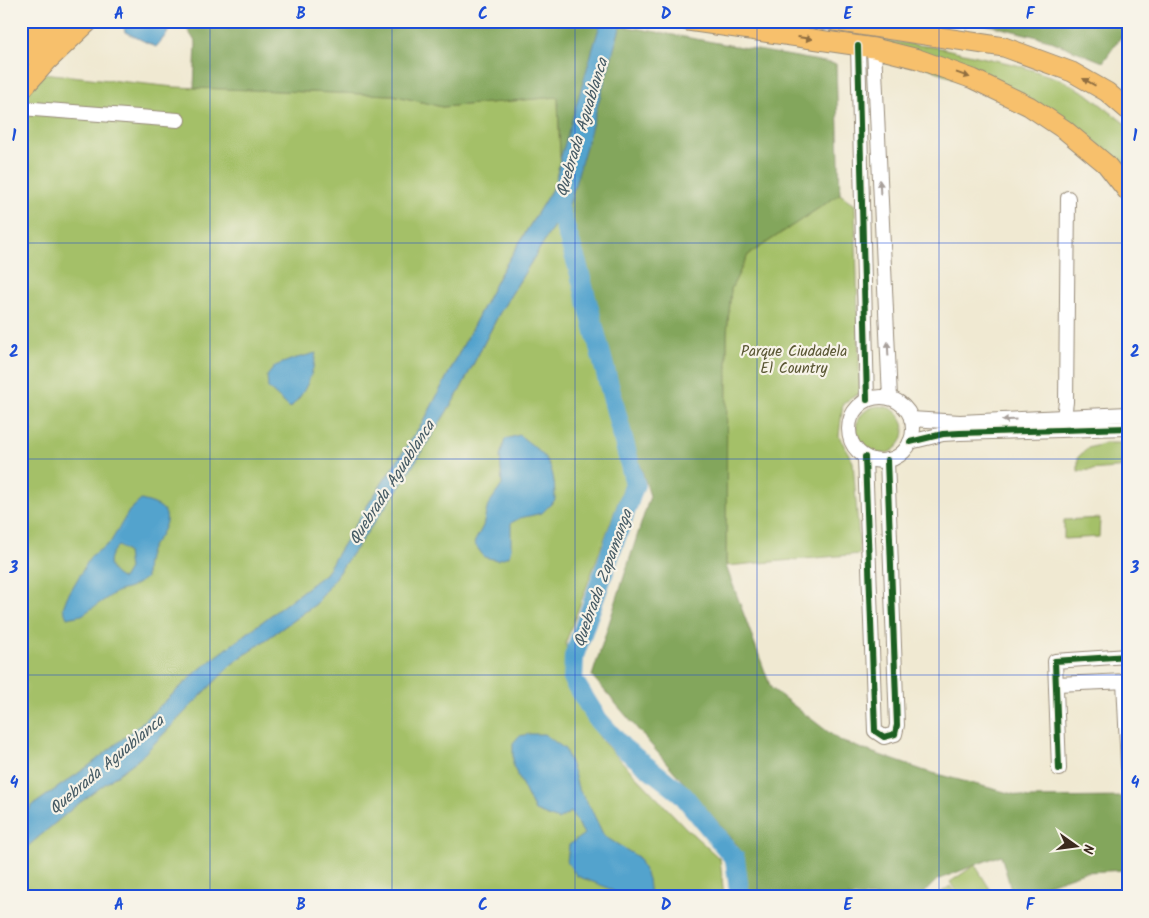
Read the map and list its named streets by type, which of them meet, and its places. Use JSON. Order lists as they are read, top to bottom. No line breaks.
{"water":["Quebrada Aguablanca","Quebrada Zapamanga"],"parks":["Parque Ciudadela El Country"],"north":"right","grid":{"columns":["A","B","C","D","E","F"],"rows":["1","2","3","4"]}}
